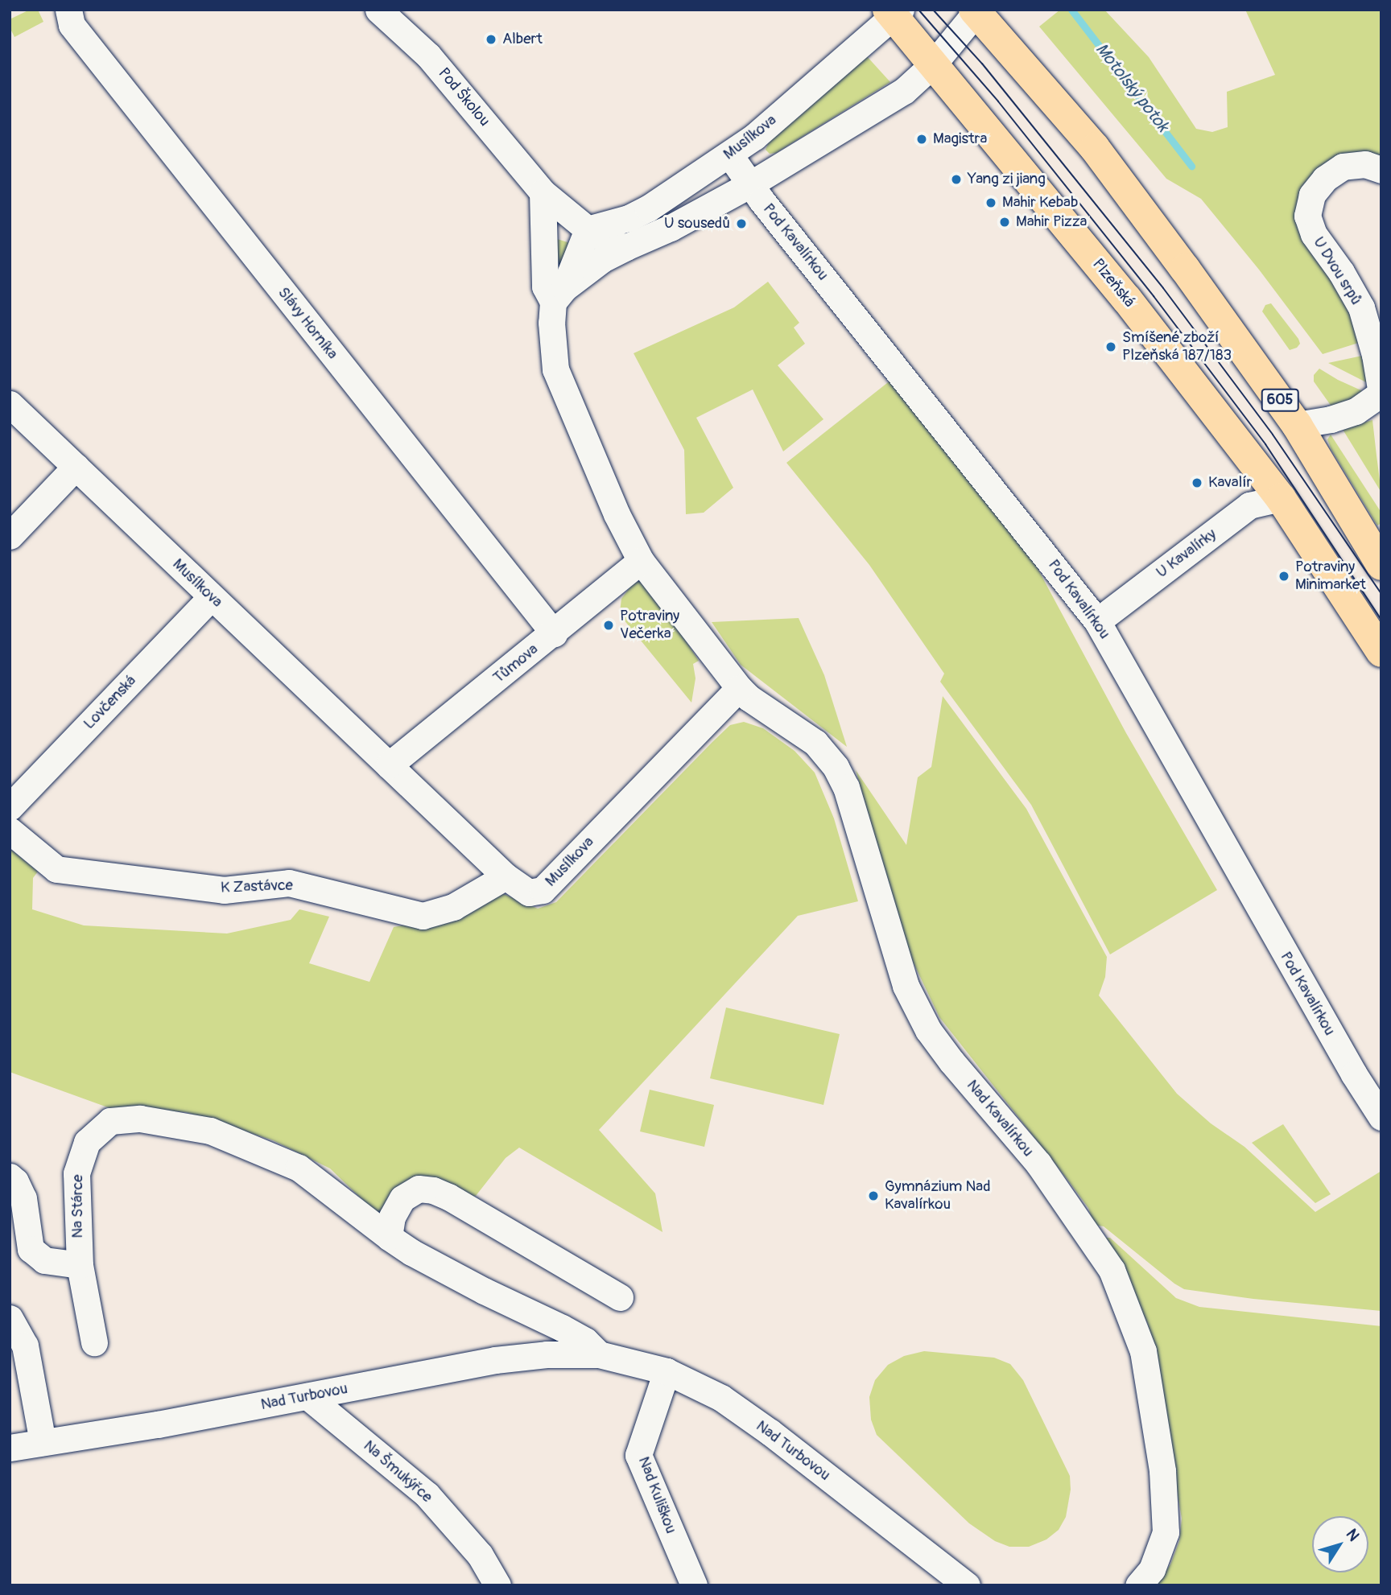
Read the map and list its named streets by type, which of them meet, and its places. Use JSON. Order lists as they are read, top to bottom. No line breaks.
{"streets":{"main road":["Plzeňská","605"],"street":["Pod Školou","Musílkova","Pod Kavalírkou","U Dvou srpů","Slávy Horníka","U Kavalírky","Tůmova","Lovčenská","K Zastávce","Nad Kavalírkou","Na Stárce","Nad Turbovou","Na Šmukýřce","Nad Kuliškou"]},"crossings":[["Pod Školou","Musílkova"],["Musílkova","Pod Kavalírkou"],["Musílkova","Plzeňská"],["Musílkova","Tůmova"],["Musílkova","Lovčenská"],["Musílkova","K Zastávce"],["Musílkova","Nad Kavalírkou"],["Pod Kavalírkou","U Kavalírky"],["U Dvou srpů","605"],["Plzeňská","U Kavalírky"],["Slávy Horníka","Tůmova"],["Na Stárce","Nad Turbovou"],["Nad Turbovou","Na Šmukýřce"],["Nad Turbovou","Nad Kuliškou"]],"water":["Motolský potok"],"places":["Albert","Magistra","Yang zi jiang","Mahir Kebab","Mahir Pizza","U sousedů","Smíšené zboží Plzeňská 187/183","Kavalír","Potraviny Minimarket","Potraviny Večerka","Gymnázium Nad Kavalírkou"],"north":"top right"}
